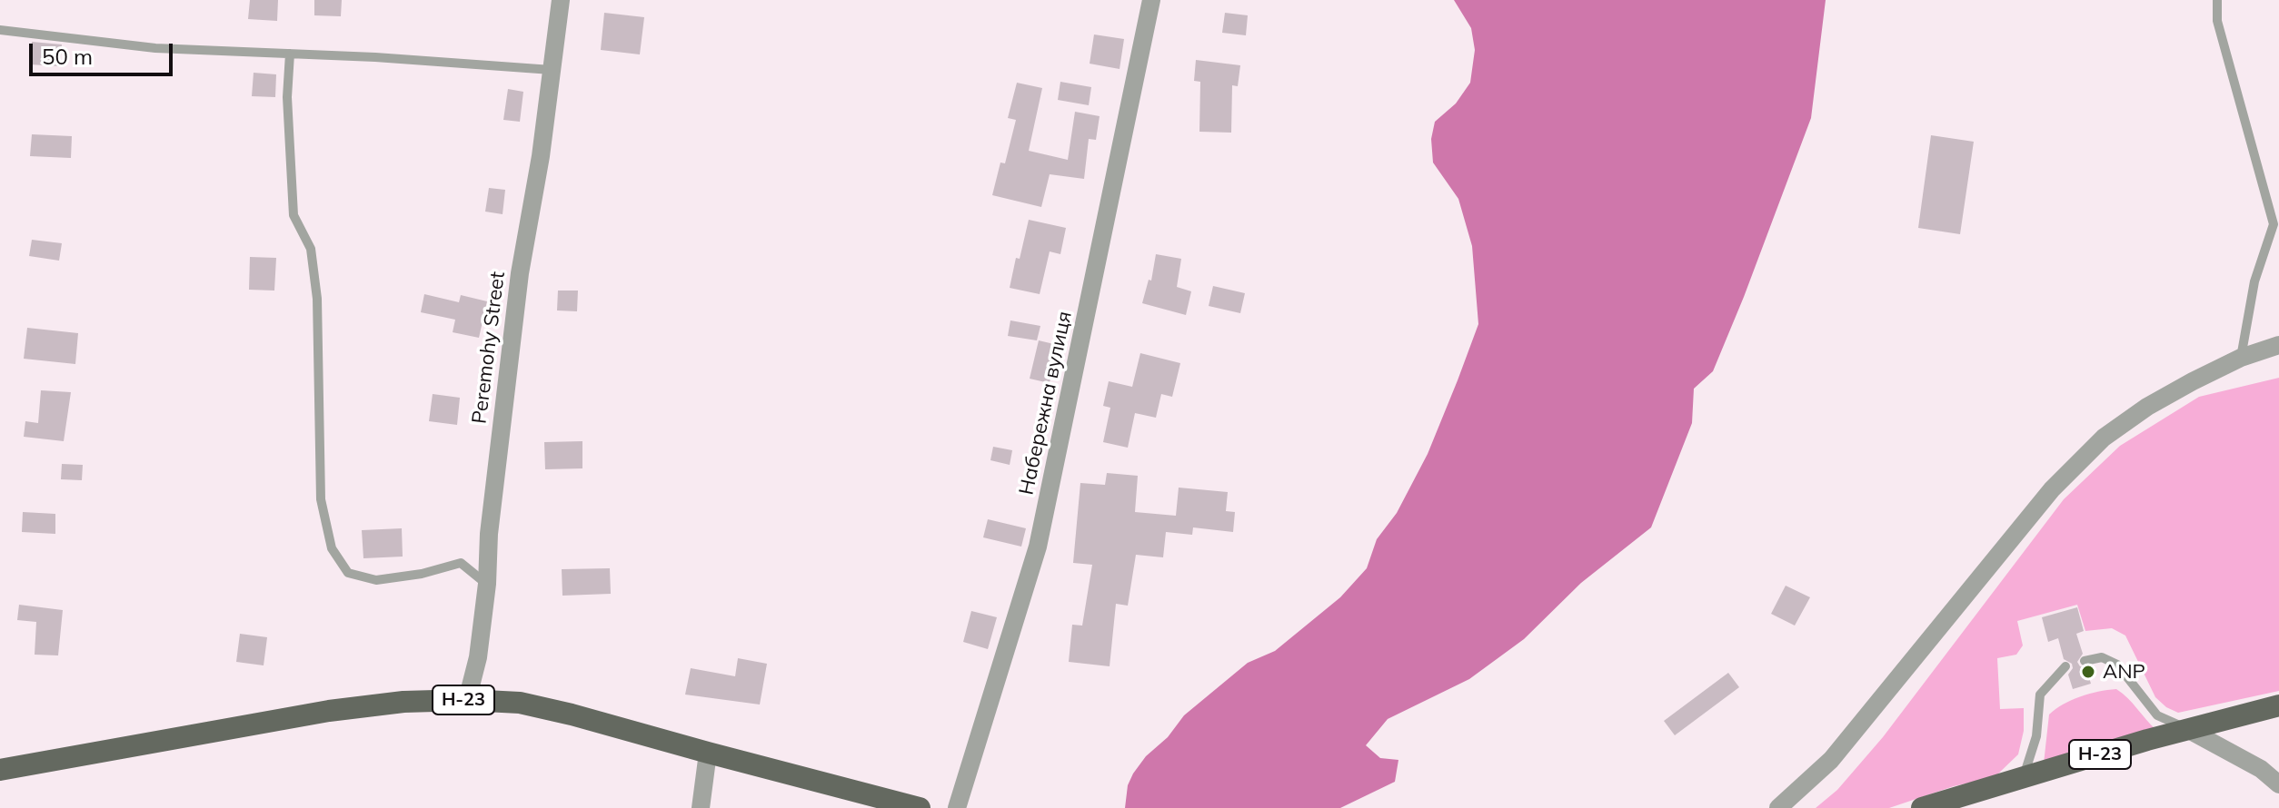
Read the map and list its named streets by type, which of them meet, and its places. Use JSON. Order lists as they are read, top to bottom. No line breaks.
{"streets":{"main road":["Н-23"],"street":["Peremohy Street","Набережна вулиця"]},"crossings":[["Peremohy Street","Н-23"]],"places":["ANP"],"scale_bar":"50 m"}
